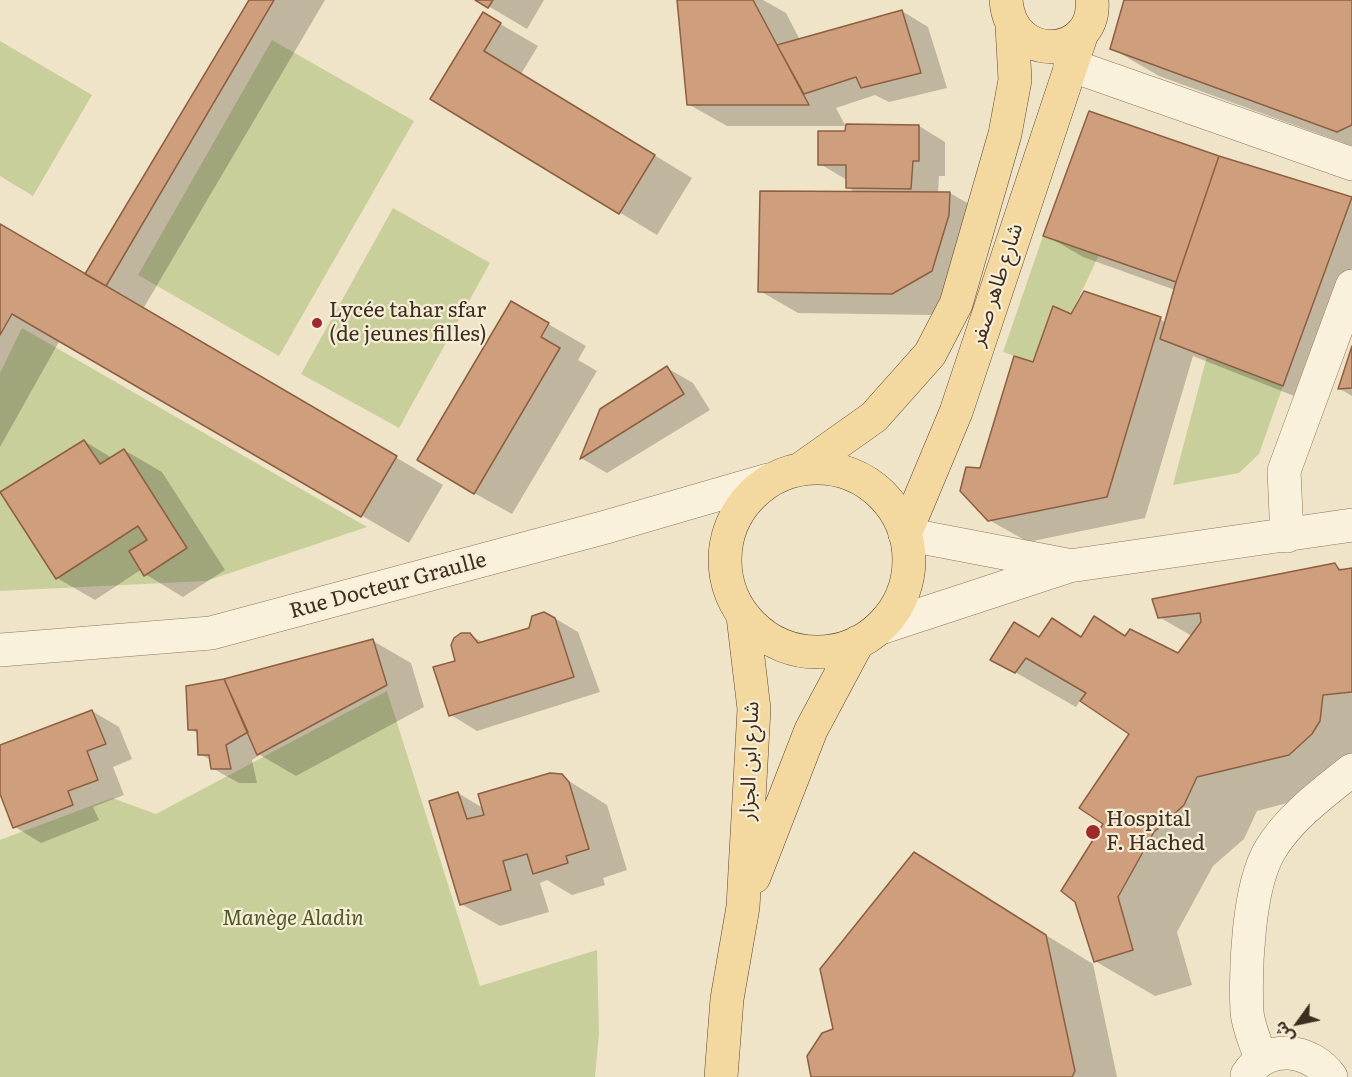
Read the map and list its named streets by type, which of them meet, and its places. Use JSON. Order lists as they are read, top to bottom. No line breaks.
{"streets":{"main road":["شارع طاهر صفر","شارع ابن الجزار"],"street":["Rue Docteur Graulle"]},"crossings":[["شارع طاهر صفر","Rue Docteur Graulle"],["شارع طاهر صفر","شارع ابن الجزار"],["Rue Docteur Graulle","شارع ابن الجزار"]],"parks":["Manège Aladin"],"places":["Lycée tahar sfar (de jeunes filles)","Hospital F. Hached"],"north":"bottom left"}
